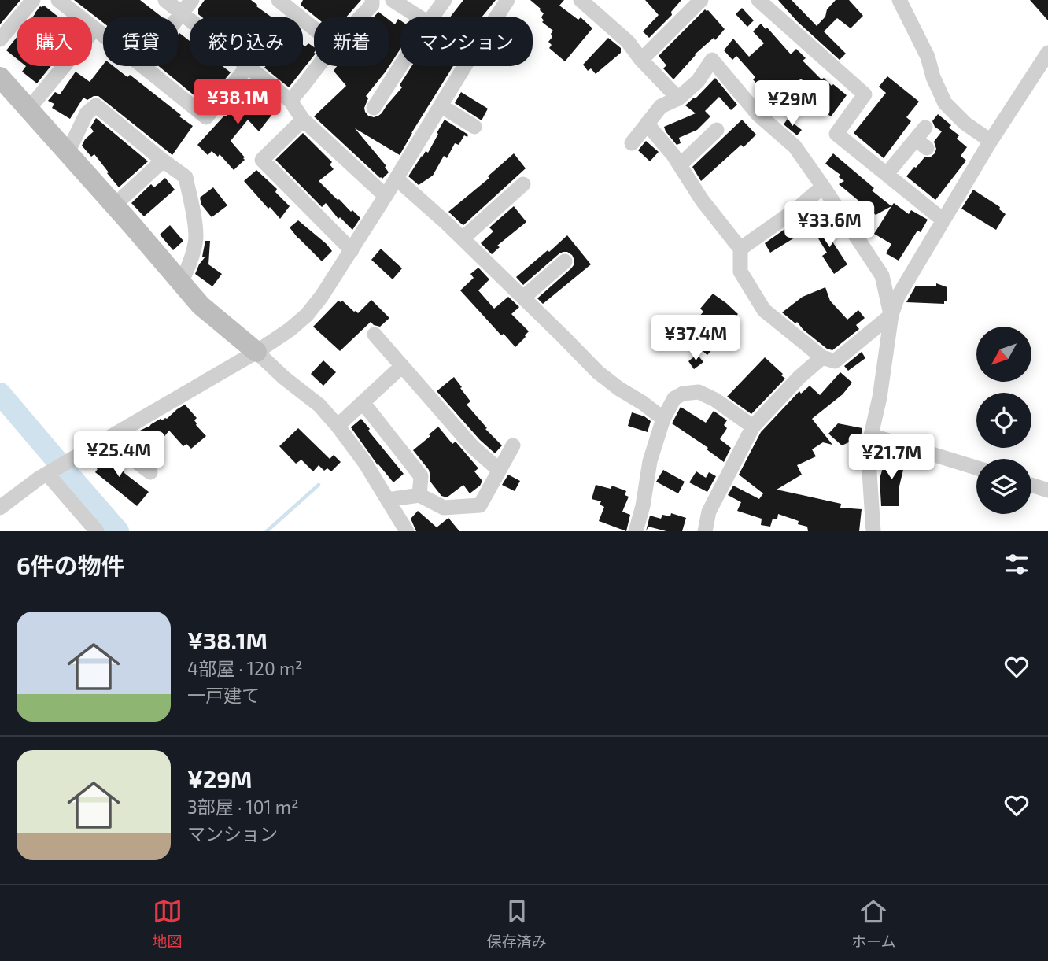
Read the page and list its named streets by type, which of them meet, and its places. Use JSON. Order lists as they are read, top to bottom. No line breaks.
{"north":"bottom left","page":{"chip":["購入","賃貸","絞り込み","新着","マンション"],"price":["¥38.1M","¥29M","¥33.6M","¥37.4M","¥25.4M","¥21.7M"],"heading":"6件の物件","list":[{"name":"¥38.1M","note":"4部屋 · 120 m² · 一戸建て"},{"name":"¥29M","note":"3部屋 · 101 m² · マンション"}],"tabs":["地図","保存済み","ホーム"]}}
